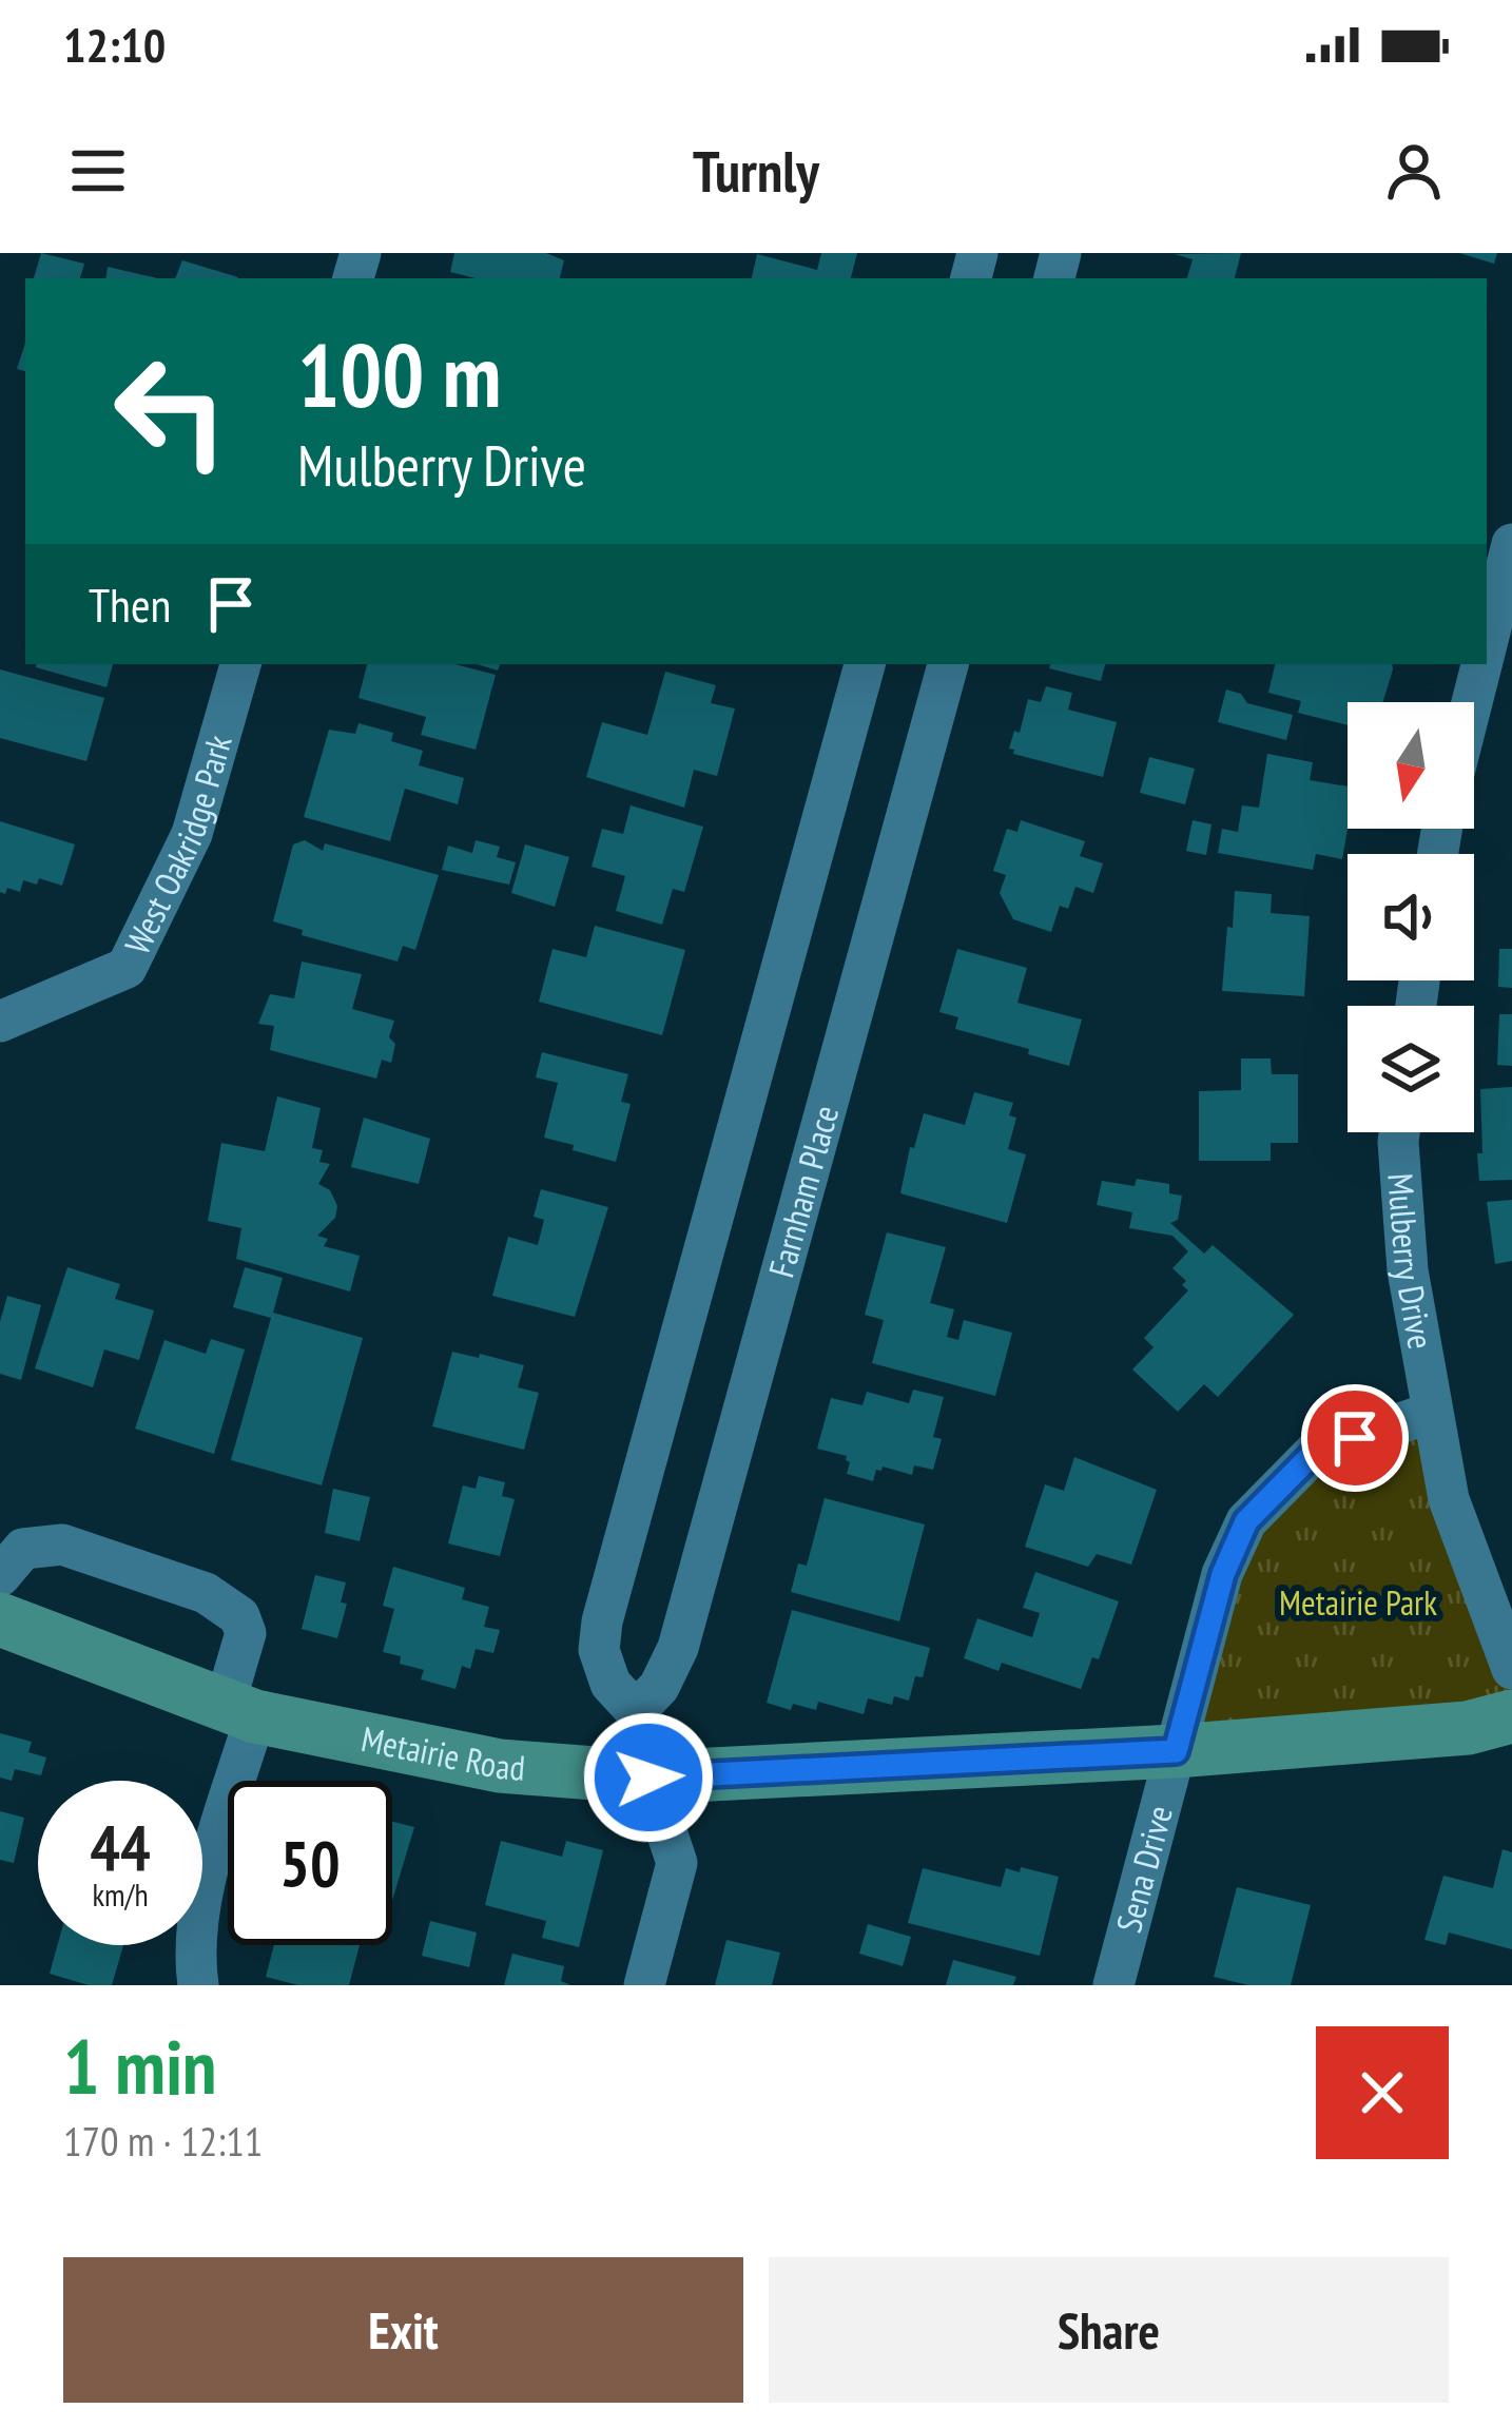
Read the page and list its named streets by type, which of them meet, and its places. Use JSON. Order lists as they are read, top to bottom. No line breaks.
{"streets":{"main road":["Metairie Road"],"street":["West Oakridge Park","Farnham Place","Mulberry Drive","Sena Drive"]},"crossings":[["Metairie Road","Sena Drive"]],"parks":["Metairie Park"],"north":"bottom","page":{"status":"12:10","header":"Turnly","turn":["100 m","Mulberry Drive"],"then":"Then","speed":"44 km/h","limit":"50","heading":["1 min","170 m · 12:11"],"buttons":["Exit","Share"]}}
